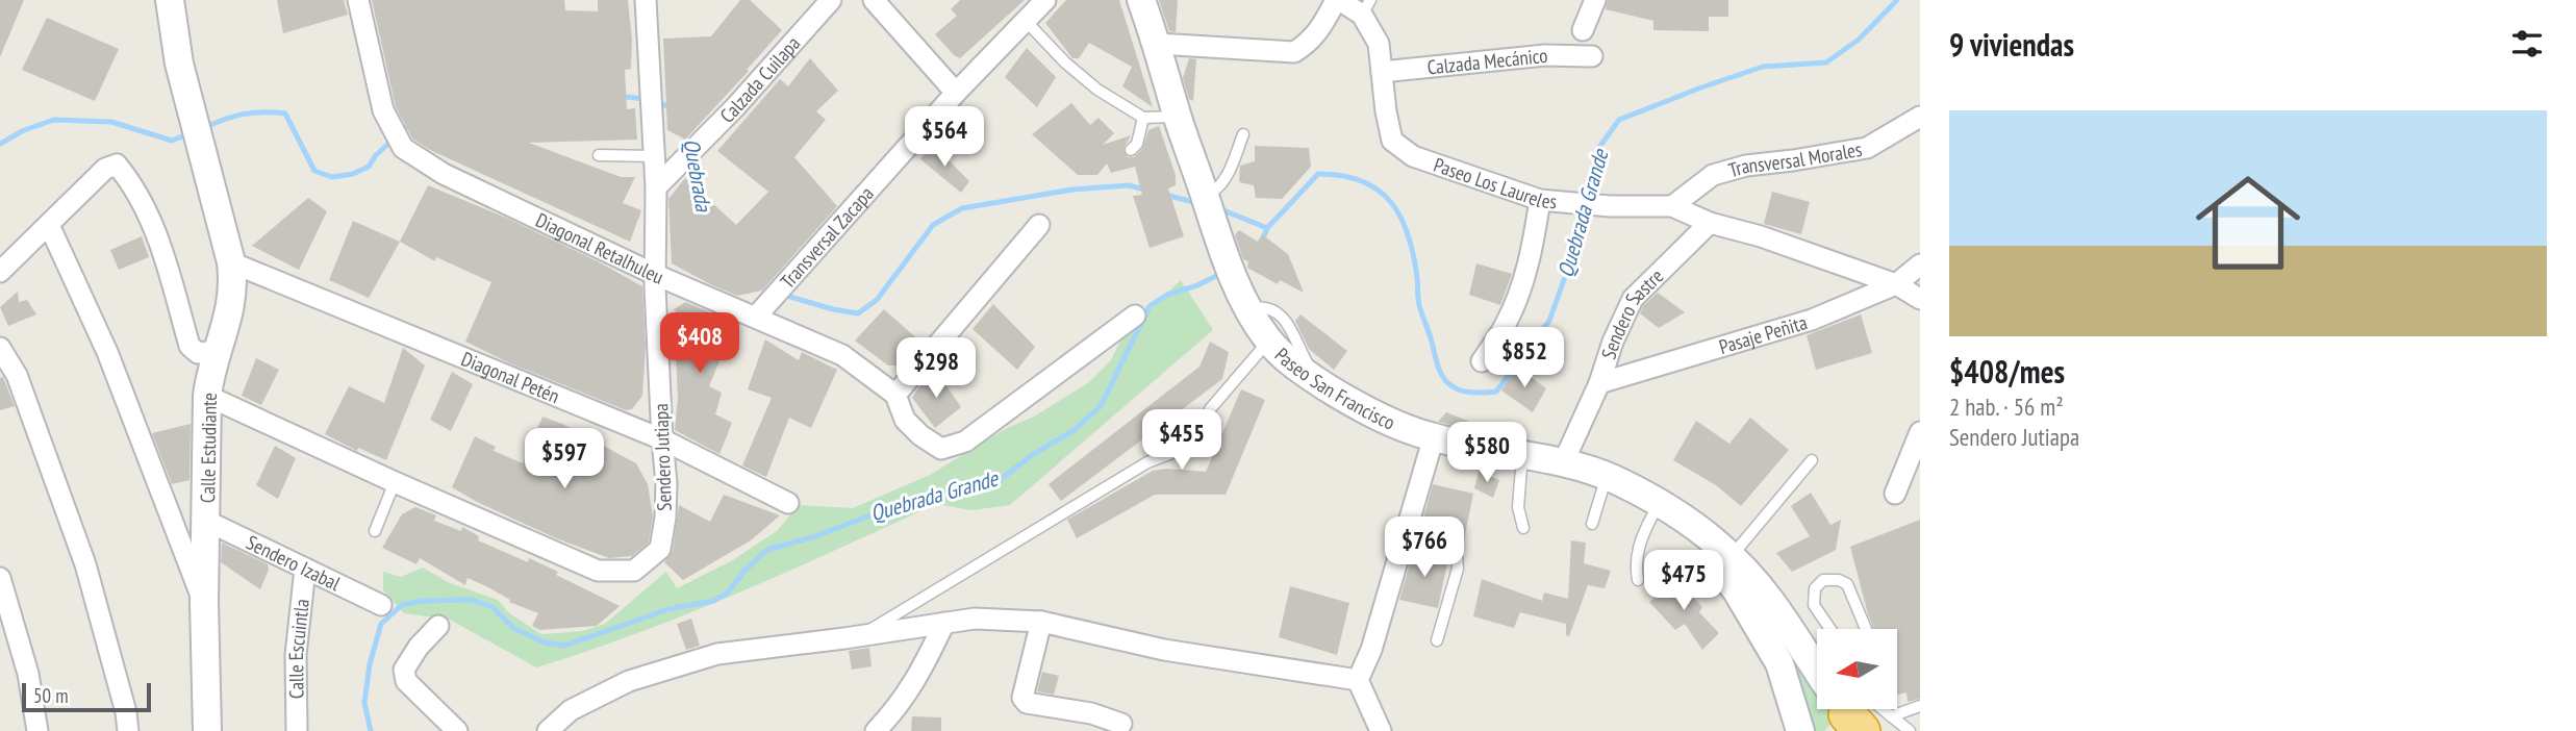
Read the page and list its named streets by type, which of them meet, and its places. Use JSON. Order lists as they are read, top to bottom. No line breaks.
{"streets":{"street":["Calzada Mecánico","Calzada Cuilapa","Transversal Morales","Paseo Los Laureles","Transversal Zacapa","Diagonal Retalhuleu","Sendero Sastre","Pasaje Peñita","Diagonal Petén","Paseo San Francisco","Calle Estudiante","Sendero Jutiapa","Sendero Izabal","Calle Escuintla"]},"crossings":[["Calzada Mecánico","Paseo Los Laureles"],["Calzada Cuilapa","Sendero Jutiapa"],["Transversal Morales","Paseo Los Laureles"],["Paseo Los Laureles","Sendero Sastre"],["Paseo Los Laureles","Pasaje Peñita"],["Transversal Zacapa","Diagonal Retalhuleu"],["Diagonal Retalhuleu","Sendero Jutiapa"],["Sendero Sastre","Pasaje Peñita"],["Sendero Sastre","Paseo San Francisco"],["Diagonal Petén","Calle Estudiante"],["Diagonal Petén","Sendero Jutiapa"],["Calle Estudiante","Sendero Jutiapa"],["Calle Estudiante","Sendero Izabal"],["Sendero Izabal","Calle Escuintla"]],"water":["Quebrada","Quebrada Grande"],"scale_bar":"50 m","north":"left","page":{"heading":"9 viviendas","list":[{"name":"$408/mes","note":"2 hab. · 56 m² · Sendero Jutiapa"}],"price":["$564","$408","$852","$298","$455","$580","$597","$766","$475"],"scale":"50 m"}}
